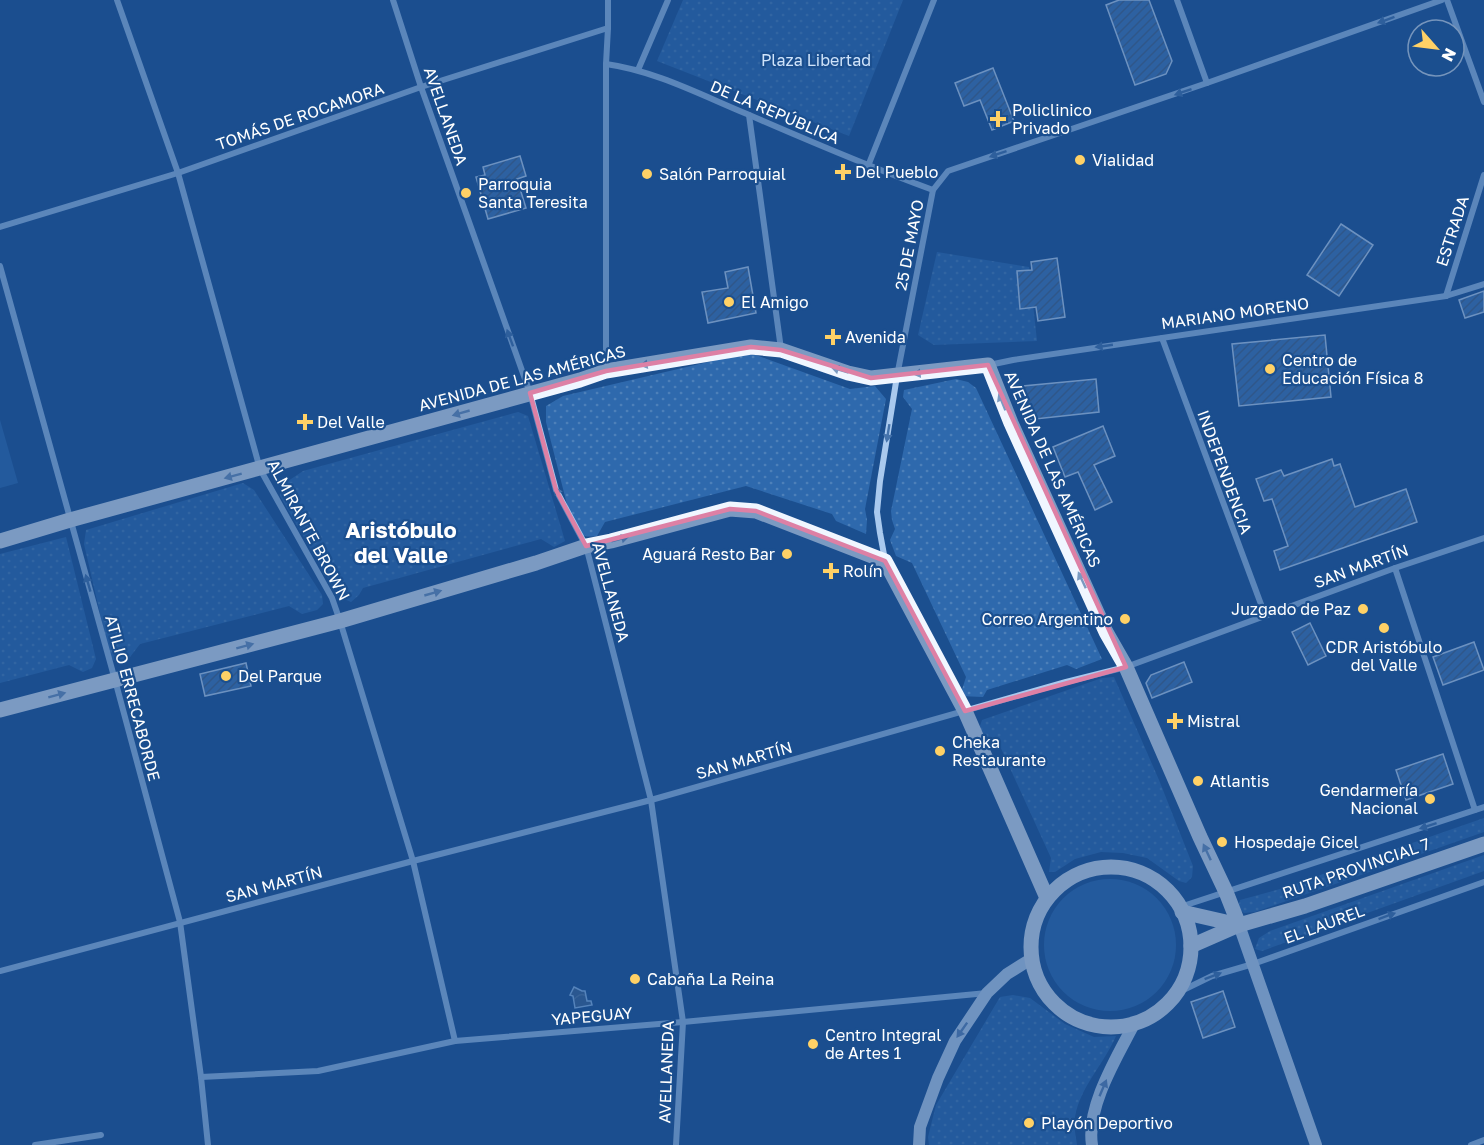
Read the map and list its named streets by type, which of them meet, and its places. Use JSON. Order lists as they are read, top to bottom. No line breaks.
{"streets":{"main road":["AVENIDA DE LAS AMÉRICAS","RUTA PROVINCIAL 7"],"street":["DE LA REPÚBLICA","TOMÁS DE ROCAMORA","AVELLANEDA","ESTRADA","25 DE MAYO","MARIANO MORENO","INDEPENDENCIA","ALMIRANTE BROWN","SAN MARTÍN","ATILIO ERRECABORDE","EL LAUREL","YAPEGUAY"]},"crossings":[["DE LA REPÚBLICA","25 DE MAYO"],["TOMÁS DE ROCAMORA","AVELLANEDA"],["TOMÁS DE ROCAMORA","ALMIRANTE BROWN"],["AVELLANEDA","AVENIDA DE LAS AMÉRICAS"],["AVELLANEDA","SAN MARTÍN"],["AVELLANEDA","YAPEGUAY"],["ESTRADA","MARIANO MORENO"],["25 DE MAYO","AVENIDA DE LAS AMÉRICAS"],["MARIANO MORENO","AVENIDA DE LAS AMÉRICAS"],["MARIANO MORENO","INDEPENDENCIA"],["AVENIDA DE LAS AMÉRICAS","ALMIRANTE BROWN"],["AVENIDA DE LAS AMÉRICAS","SAN MARTÍN"],["AVENIDA DE LAS AMÉRICAS","ATILIO ERRECABORDE"],["AVENIDA DE LAS AMÉRICAS","RUTA PROVINCIAL 7"],["INDEPENDENCIA","SAN MARTÍN"],["ALMIRANTE BROWN","SAN MARTÍN"],["ALMIRANTE BROWN","YAPEGUAY"],["SAN MARTÍN","ATILIO ERRECABORDE"],["ATILIO ERRECABORDE","YAPEGUAY"],["RUTA PROVINCIAL 7","EL LAUREL"]],"one_way":["AVELLANEDA","25 DE MAYO","MARIANO MORENO","EL LAUREL"],"districts":["Aristóbulo del Valle"],"parks":["Plaza Libertad"],"places":{"health":["Policlinico Privado","Del Pueblo","Avenida","Del Valle","Rolín","Mistral"],"other":["Vialidad","Salón Parroquial","Parroquia Santa Teresita","El Amigo","Centro de Educación Física 8","Aguará Resto Bar","Juzgado de Paz","Correo Argentino","CDR Aristóbulo del Valle","Del Parque","Cheka Restaurante","Atlantis","Gendarmería Nacional","Hospedaje Gicel","Cabaña La Reina","Centro Integral de Artes 1","Playón Deportivo"]},"north":"bottom right"}
